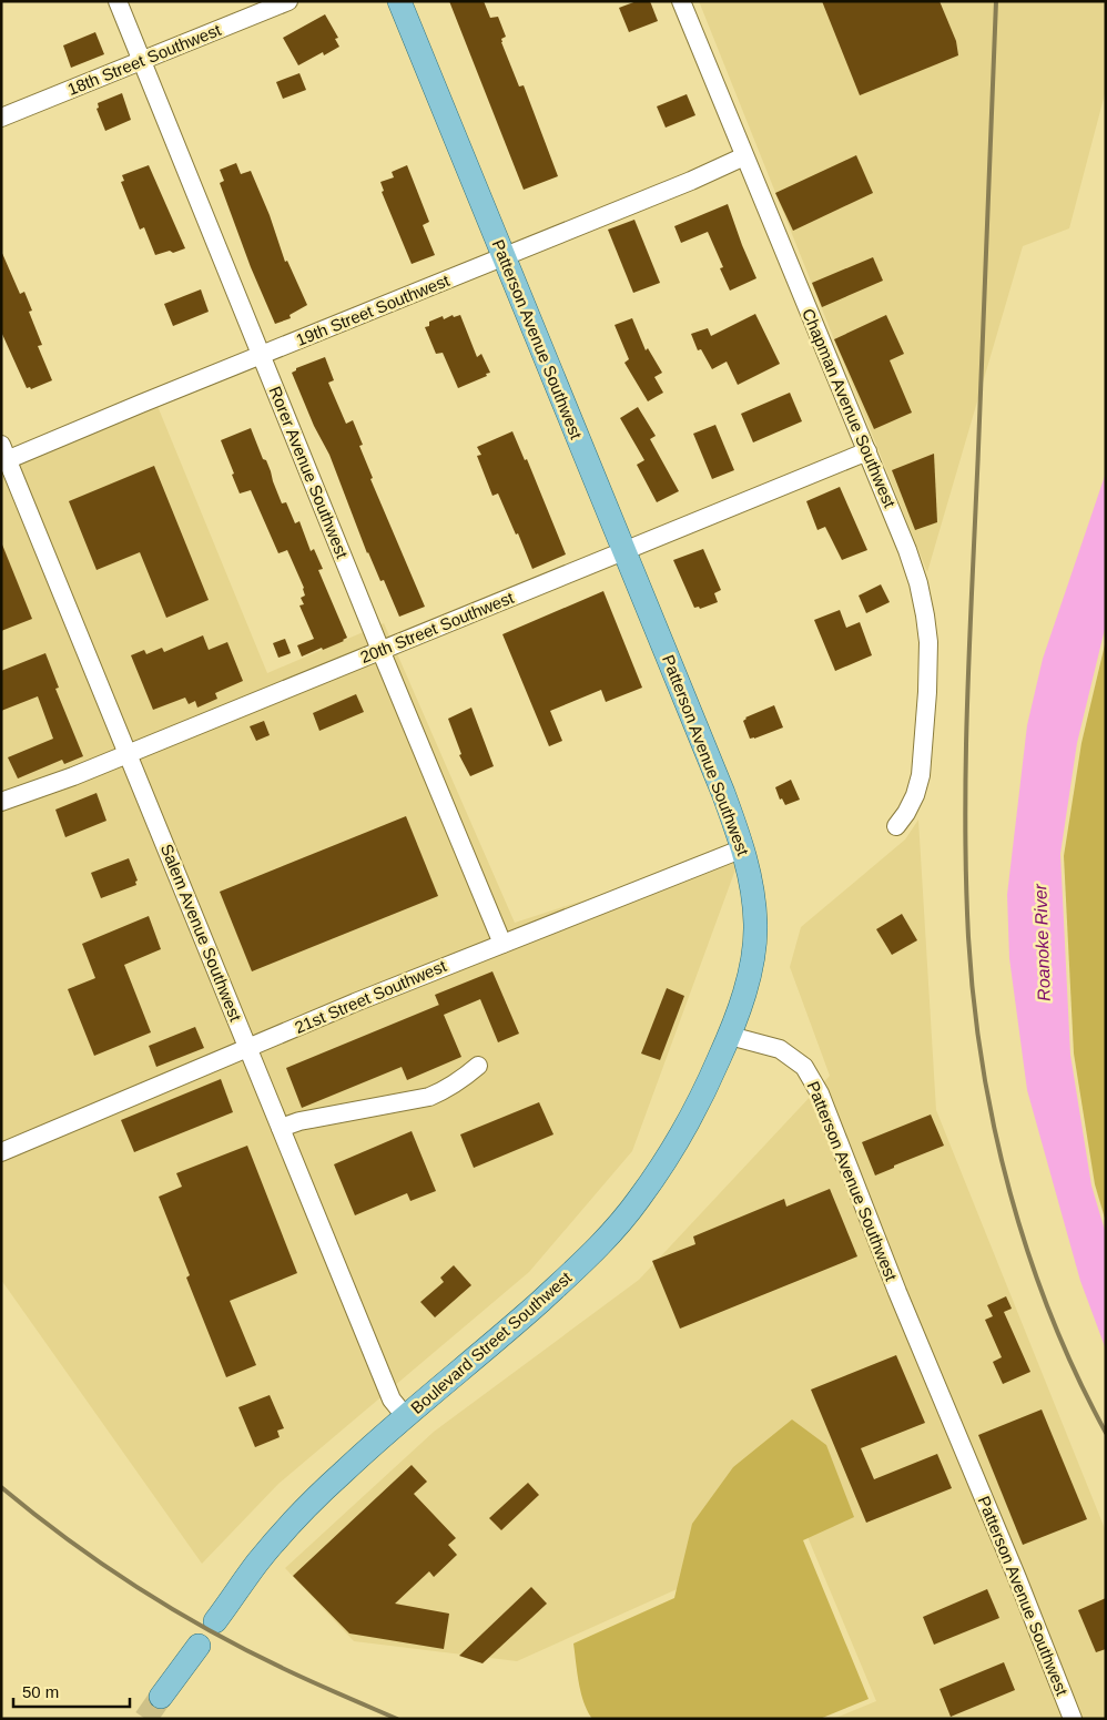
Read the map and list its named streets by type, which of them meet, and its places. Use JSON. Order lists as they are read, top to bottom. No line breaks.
{"streets":{"main road":["Patterson Avenue Southwest","Boulevard Street Southwest"],"street":["18th Street Southwest","19th Street Southwest","Chapman Avenue Southwest","Rorer Avenue Southwest","20th Street Southwest","Salem Avenue Southwest","21st Street Southwest"]},"crossings":[["18th Street Southwest","Rorer Avenue Southwest"],["19th Street Southwest","Patterson Avenue Southwest"],["19th Street Southwest","Chapman Avenue Southwest"],["19th Street Southwest","Rorer Avenue Southwest"],["19th Street Southwest","Salem Avenue Southwest"],["Patterson Avenue Southwest","20th Street Southwest"],["Patterson Avenue Southwest","21st Street Southwest"],["Patterson Avenue Southwest","Boulevard Street Southwest"],["Chapman Avenue Southwest","20th Street Southwest"],["Rorer Avenue Southwest","20th Street Southwest"],["Rorer Avenue Southwest","21st Street Southwest"],["20th Street Southwest","Salem Avenue Southwest"],["Salem Avenue Southwest","21st Street Southwest"],["Salem Avenue Southwest","Boulevard Street Southwest"]],"water":["Roanoke River"],"scale_bar":"50 m"}
